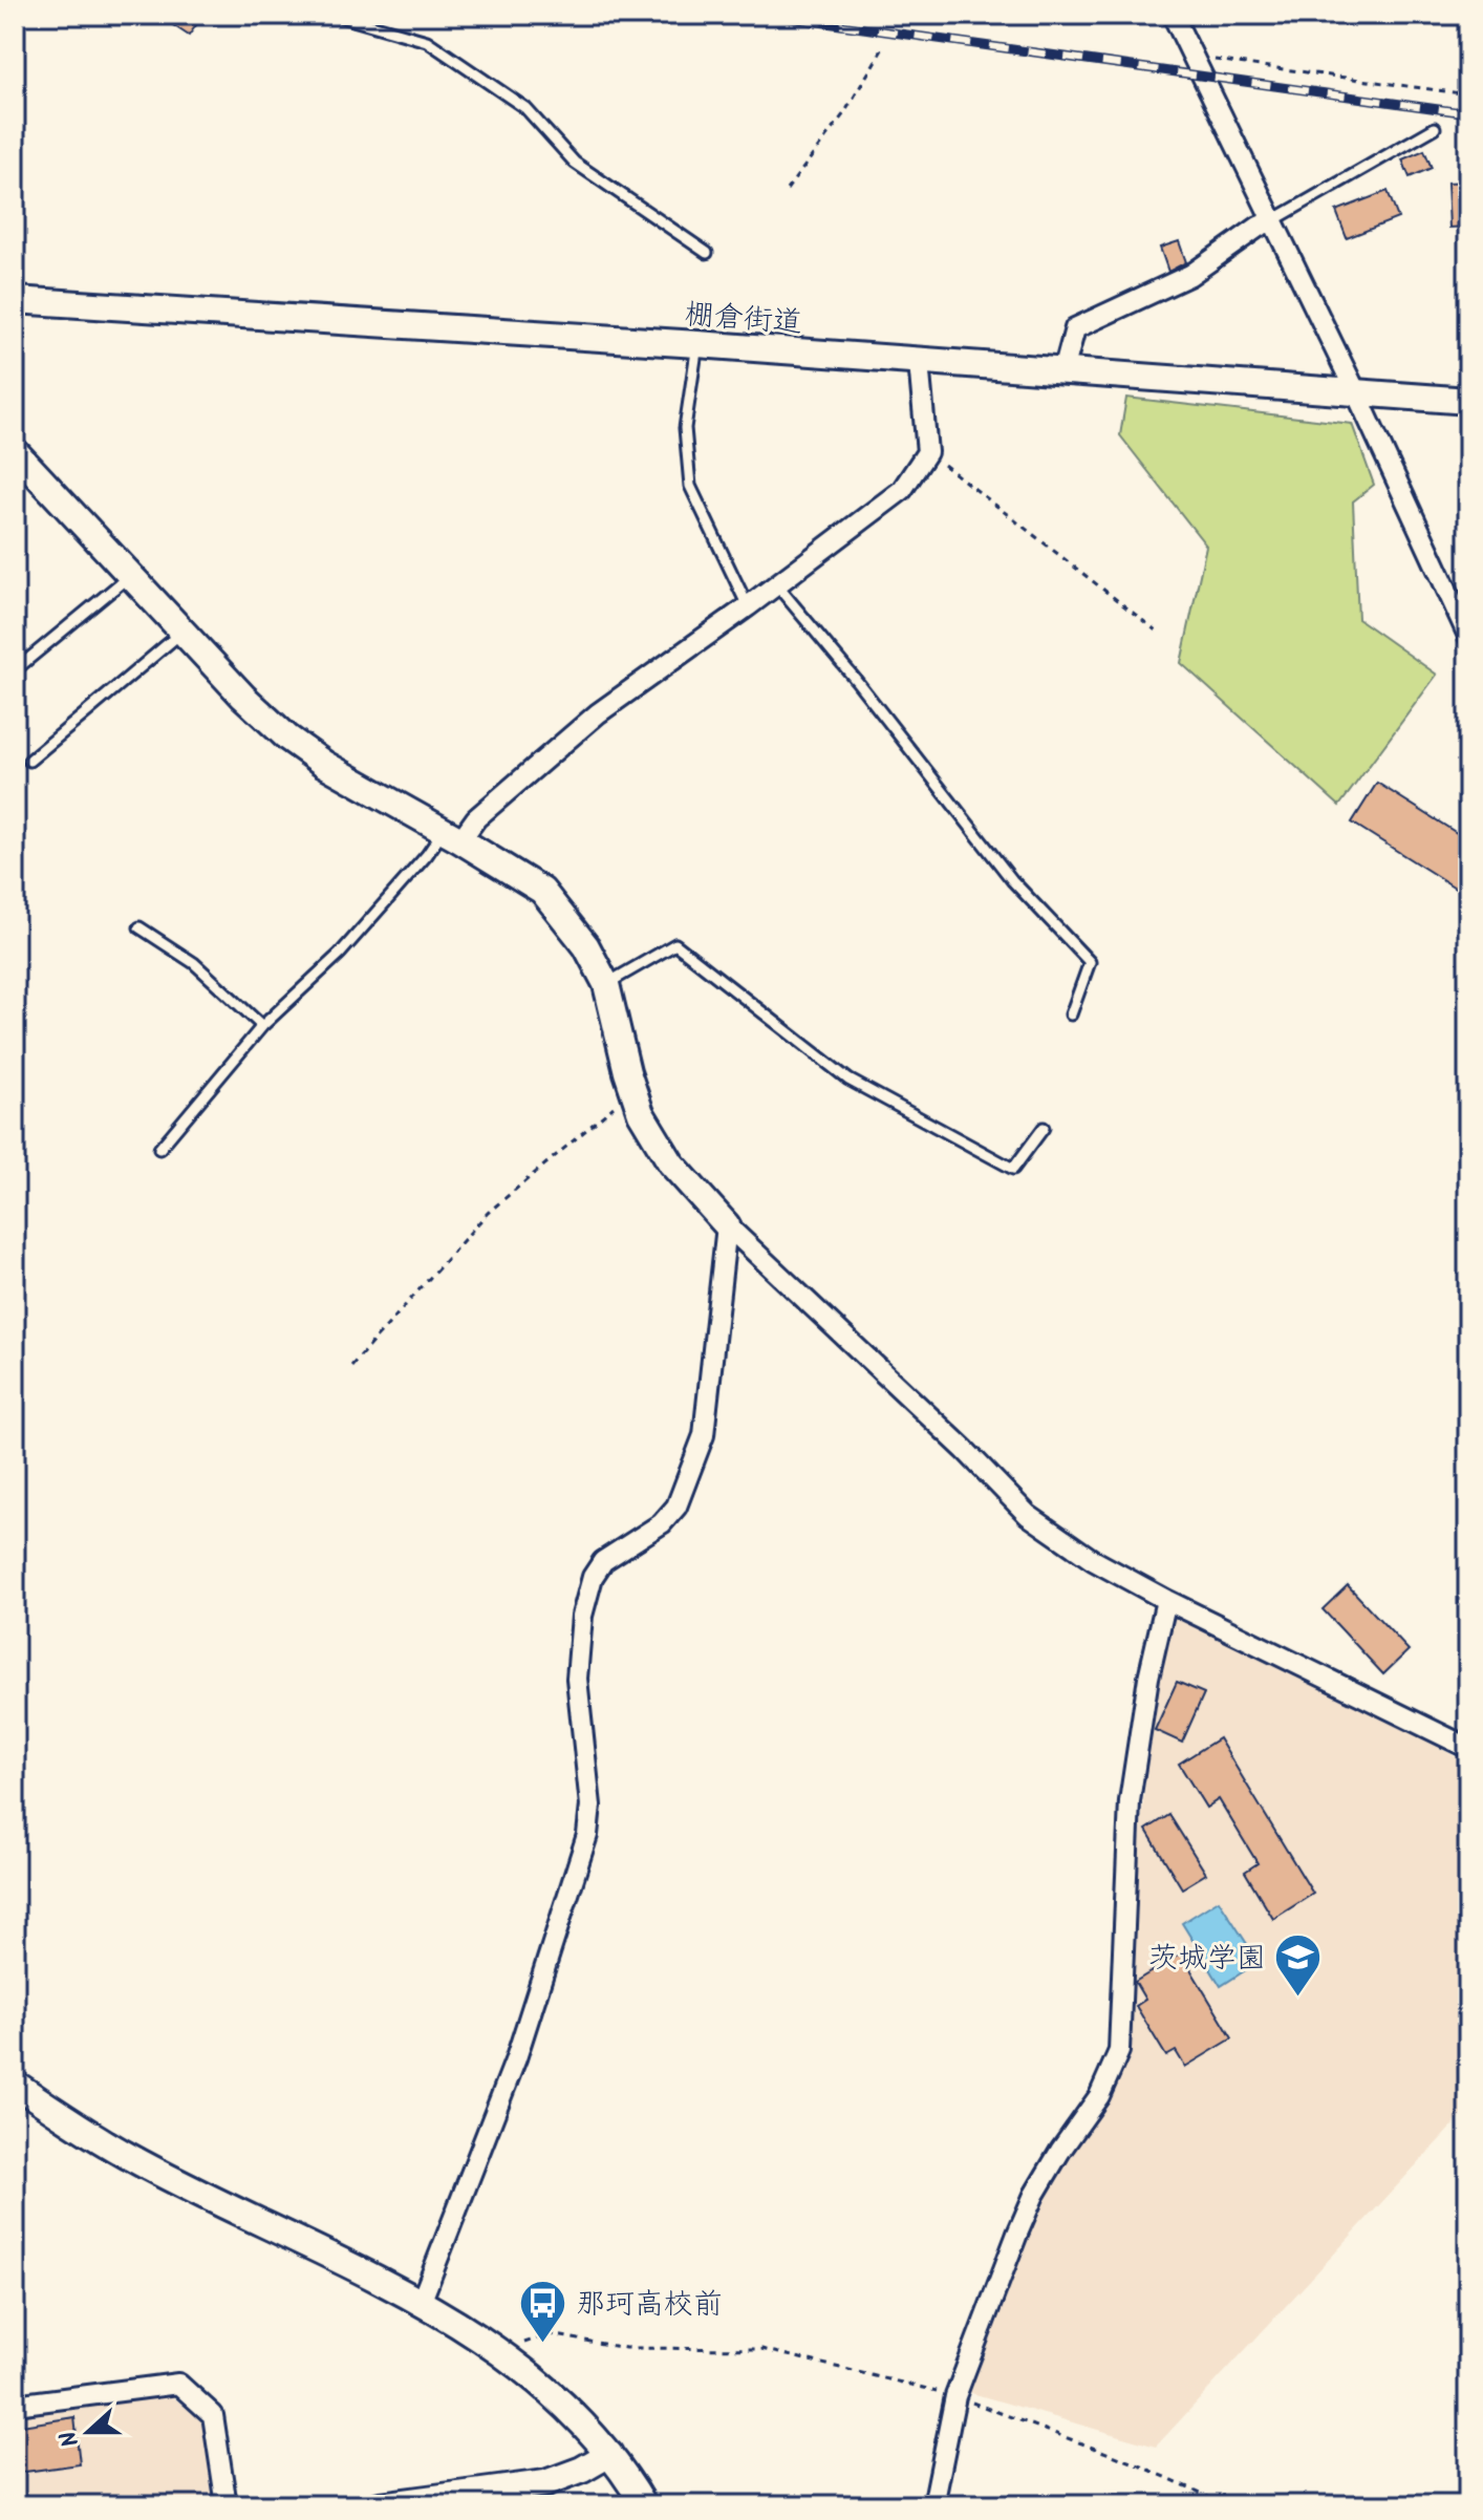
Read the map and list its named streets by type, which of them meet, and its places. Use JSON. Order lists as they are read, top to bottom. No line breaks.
{"streets":{"street":["棚倉街道"]},"places":{"school or university":["茨城学園"],"bus stop":["那珂高校前"]},"north":"left"}
